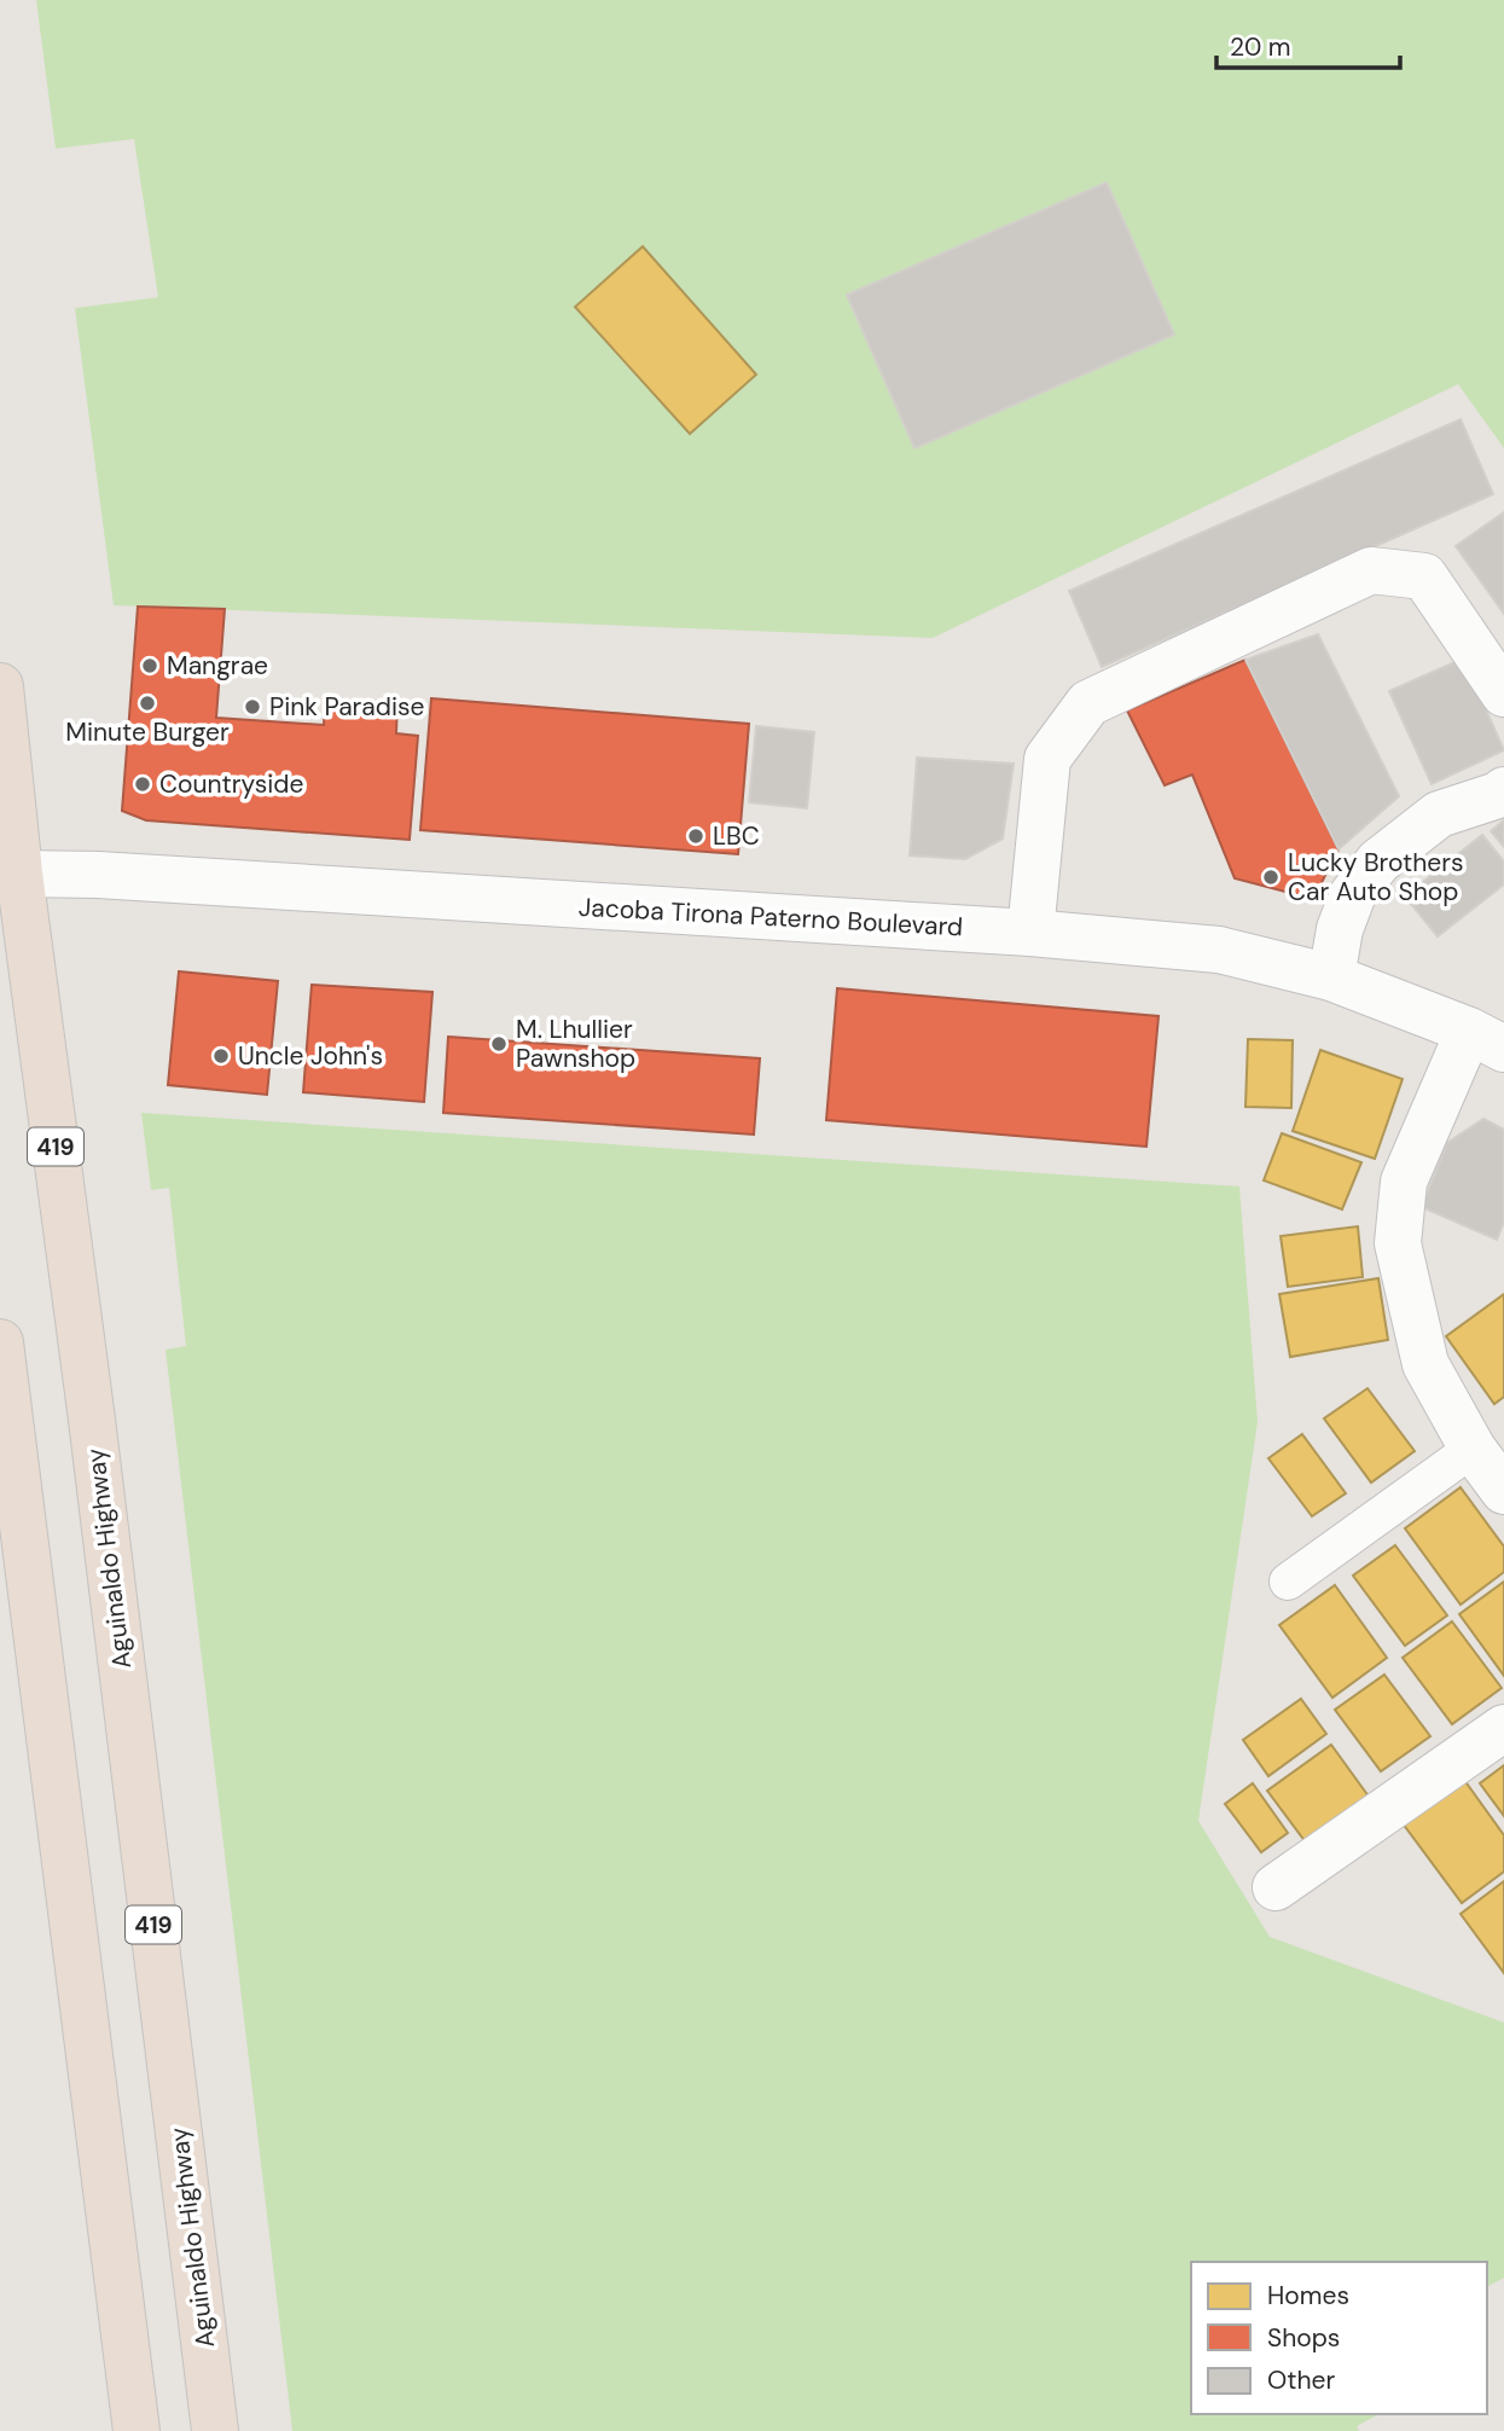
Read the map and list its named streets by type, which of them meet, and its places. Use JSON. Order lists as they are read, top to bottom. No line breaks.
{"streets":{"highway":["419","Aguinaldo Highway"],"street":["Jacoba Tirona Paterno Boulevard"]},"crossings":[["Jacoba Tirona Paterno Boulevard","Aguinaldo Highway"]],"places":["Mangrae","Minute Burger","Pink Paradise","Countryside","LBC","Lucky Brothers Car Auto Shop","M. Lhullier Pawnshop","Uncle John's"],"legend":["Homes","Shops","Other"],"scale_bar":"20 m"}
